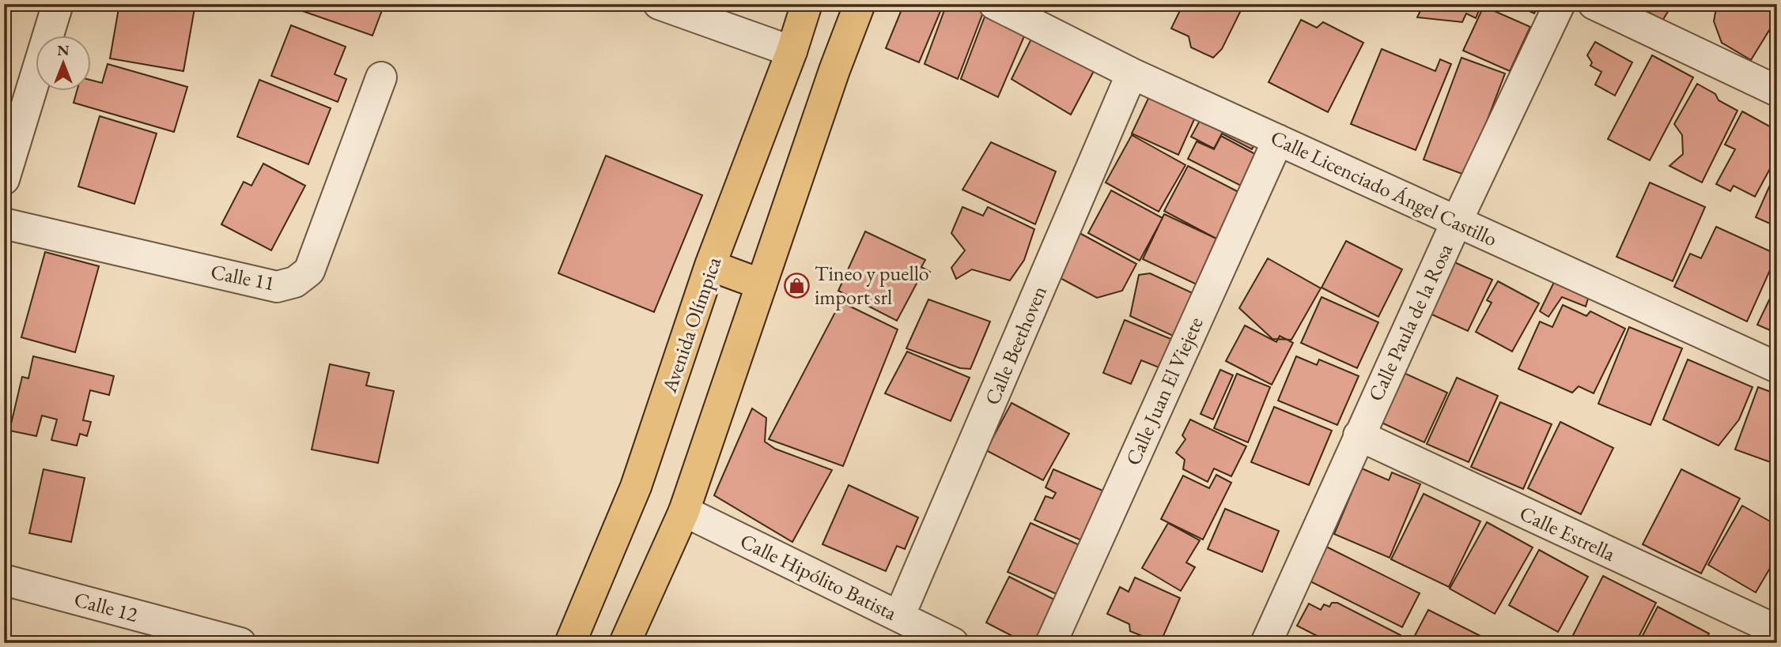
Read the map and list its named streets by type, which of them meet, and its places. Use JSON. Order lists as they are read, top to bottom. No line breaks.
{"streets":{"main road":["Avenida Olímpica"],"street":["Calle Licenciado Ángel Castillo","Calle 11","Calle Paula de la Rosa","Calle Beethoven","Calle Juan El Viejete","Calle Estrella","Calle Hipólito Batista","Calle 12"]},"crossings":[["Calle Licenciado Ángel Castillo","Calle Paula de la Rosa"],["Calle Licenciado Ángel Castillo","Calle Beethoven"],["Calle Licenciado Ángel Castillo","Calle Juan El Viejete"],["Calle Paula de la Rosa","Calle Estrella"],["Calle Beethoven","Calle Hipólito Batista"]],"places":{"shop":["Tineo y puello import srl"]},"north":"top"}
